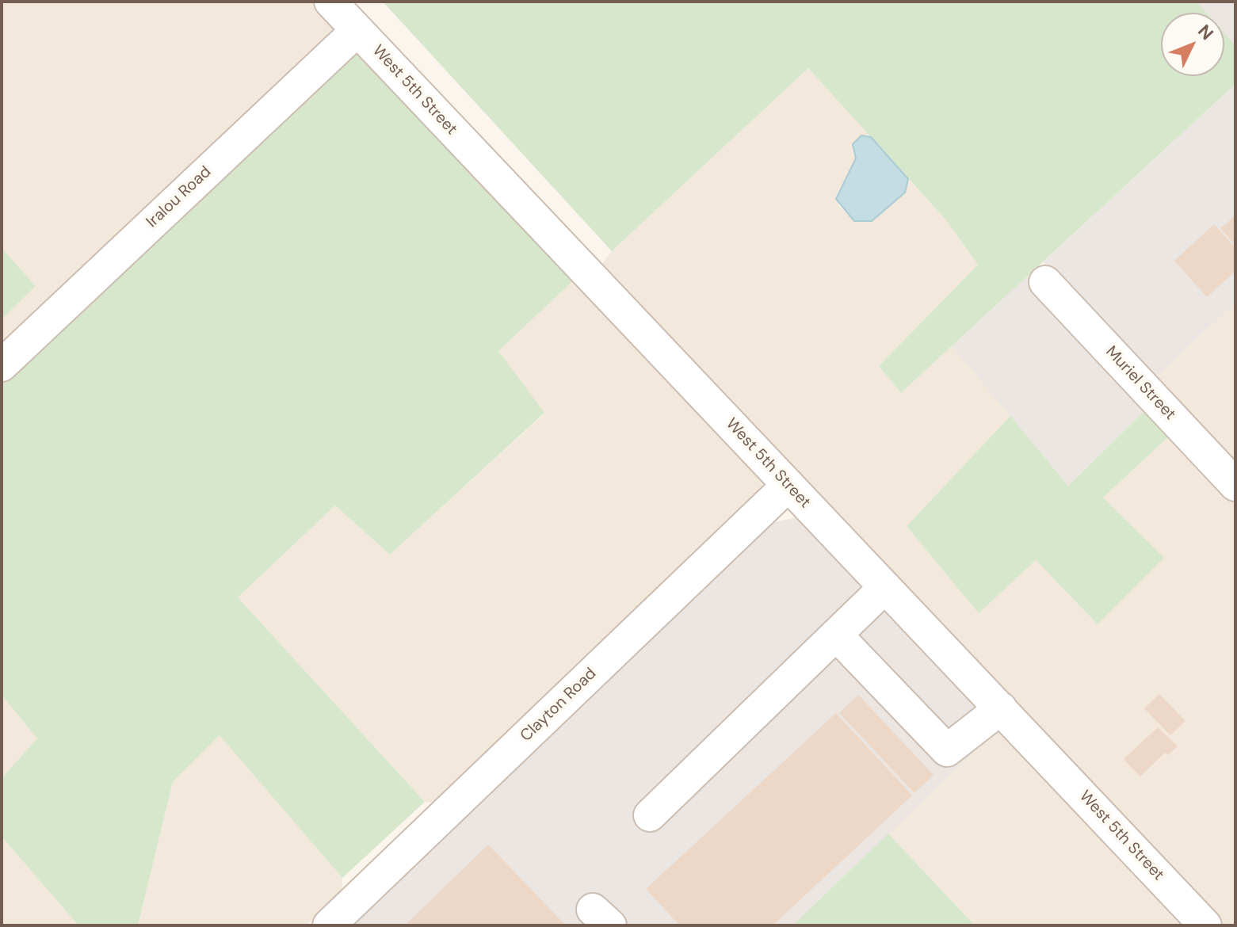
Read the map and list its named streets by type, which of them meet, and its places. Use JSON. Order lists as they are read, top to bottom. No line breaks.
{"streets":{"street":["West 5th Street","Iralou Road","Muriel Street","Clayton Road"]},"crossings":[["West 5th Street","Iralou Road"],["West 5th Street","Clayton Road"]],"north":"top right"}
